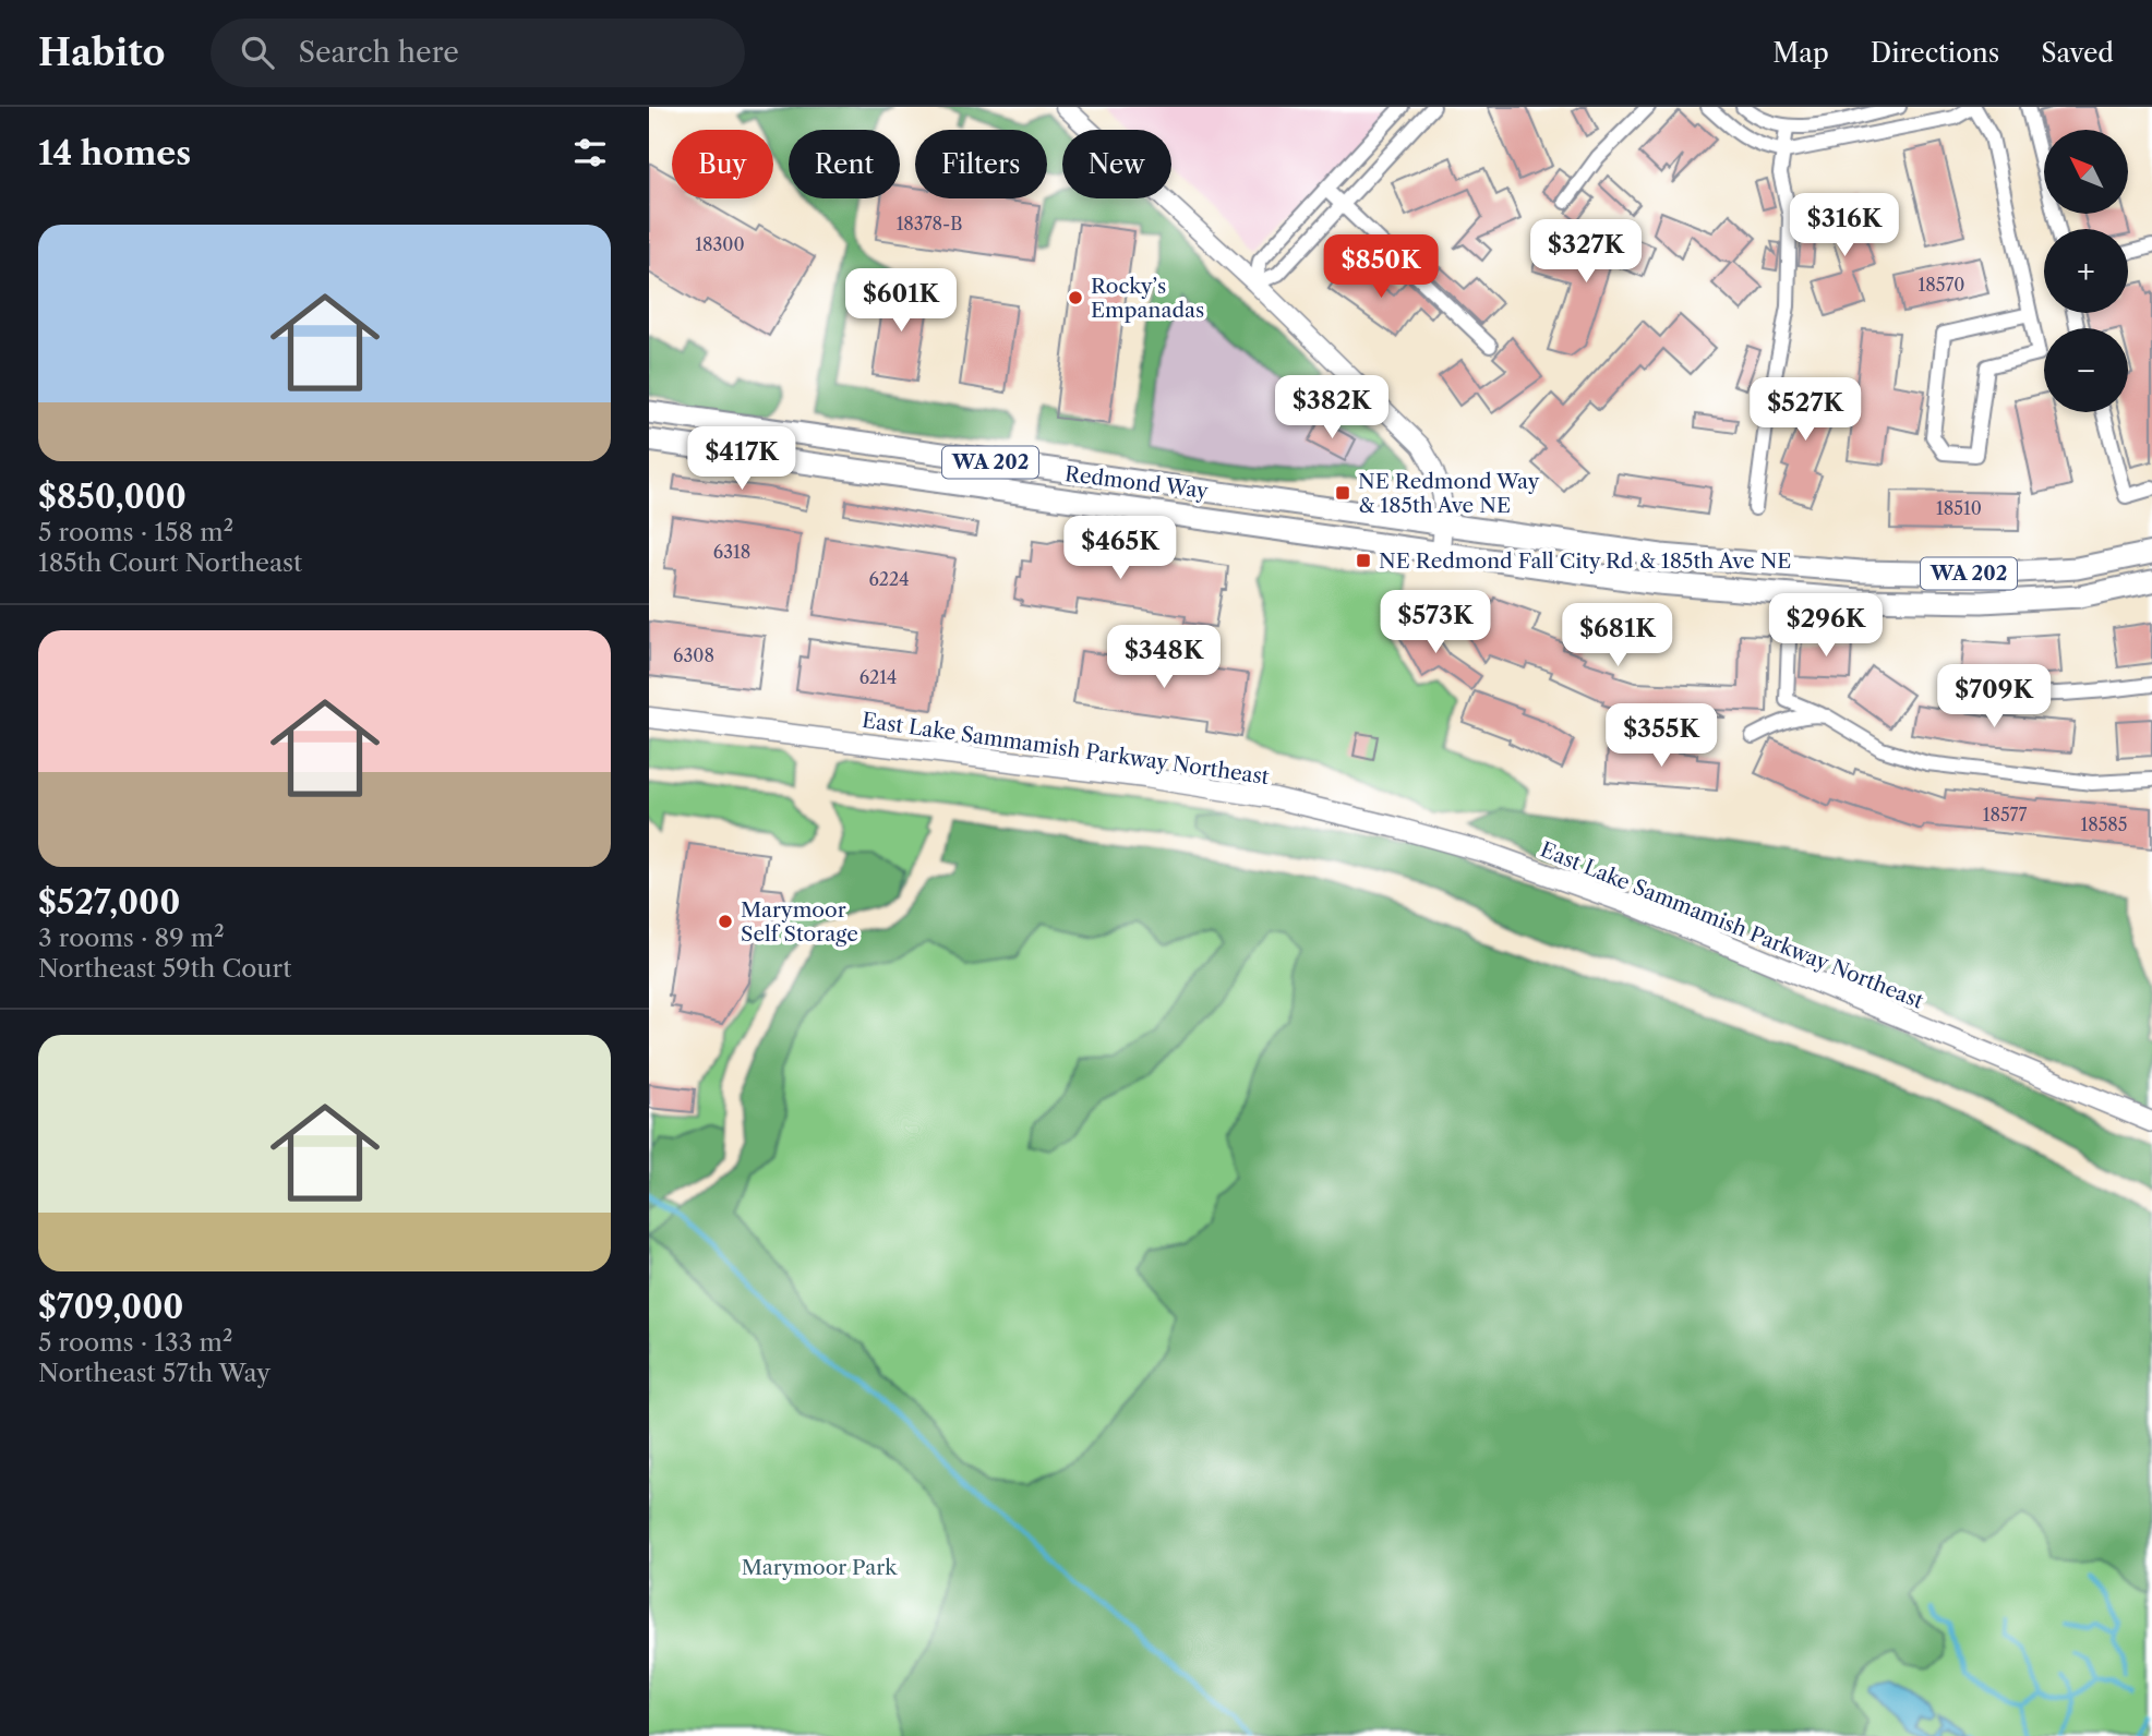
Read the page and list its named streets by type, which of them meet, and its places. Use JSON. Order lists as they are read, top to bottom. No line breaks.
{"streets":{"main road":["WA 202","Redmond Way","East Lake Sammamish Parkway Northeast"]},"crossings":[["WA 202","Redmond Way"]],"parks":["Marymoor Park"],"places":{"other":["Rocky’s Empanadas","Marymoor Self Storage"],"transit":["NE Redmond Way & 185th Ave NE","NE Redmond Fall City Rd & 185th Ave NE"]},"house_numbers":["18378-B","18300","18570","18510","6318","6224","6308","6214","18577","18585"],"north":"top left","page":{"header":"Habito","search":"Search here","nav":["Map","Directions","Saved"],"heading":"14 homes","map_buttons":["+","−"],"chip":["Buy","Rent","Filters","New"],"price":["$316K","$327K","$850K","$601K","$382K","$527K","$417K","$465K","$573K","$296K","$681K","$348K","$709K","$355K"],"list":[{"name":"$850,000","note":"5 rooms · 158 m² · 185th Court Northeast"},{"name":"$527,000","note":"3 rooms · 89 m² · Northeast 59th Court"},{"name":"$709,000","note":"5 rooms · 133 m² · Northeast 57th Way"}]}}
